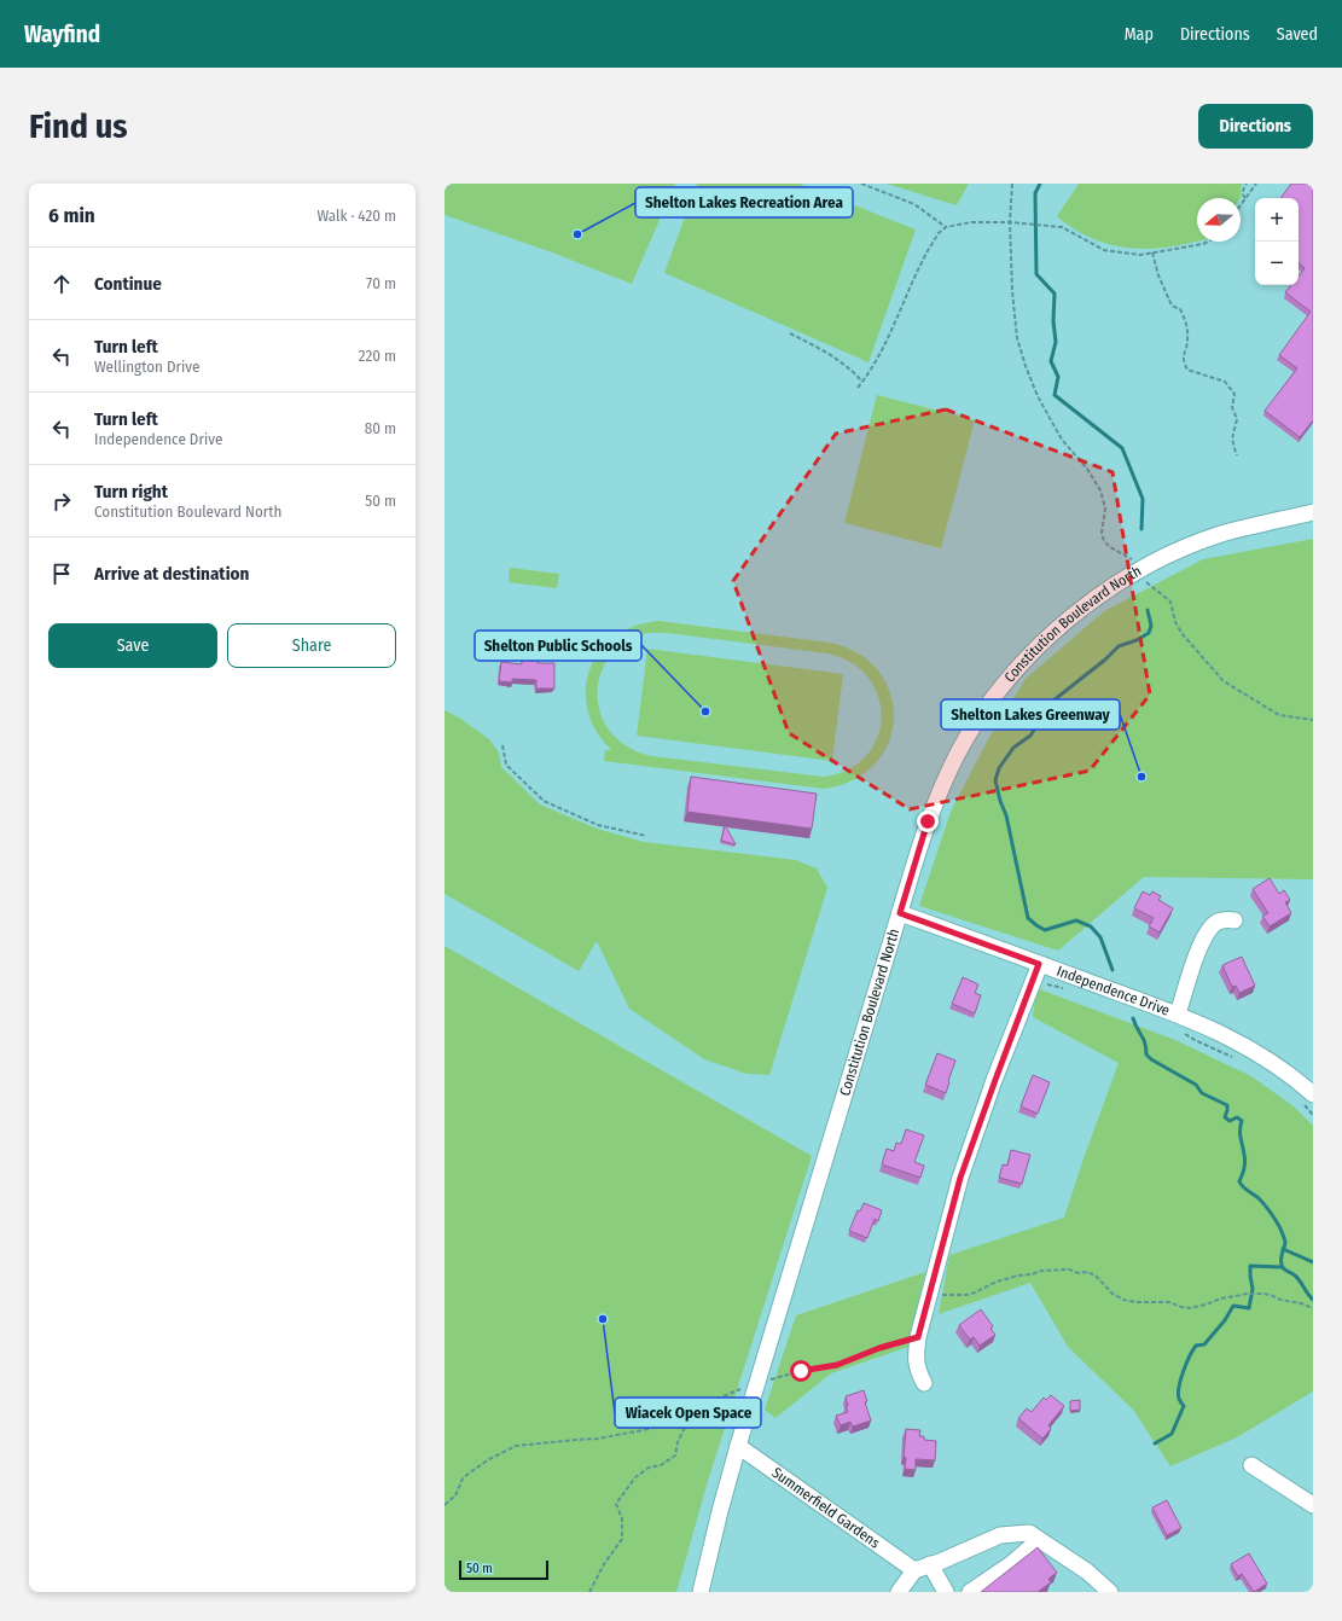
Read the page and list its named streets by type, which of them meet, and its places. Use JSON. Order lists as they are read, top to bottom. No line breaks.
{"streets":{"street":["Constitution Boulevard North","Independence Drive","Summerfield Gardens"]},"crossings":[["Constitution Boulevard North","Independence Drive"],["Constitution Boulevard North","Summerfield Gardens"]],"places":["Shelton Lakes Recreation Area","Shelton Public Schools","Shelton Lakes Greenway","Wiacek Open Space"],"scale_bar":"50 m","north":"left","page":{"header":"Wayfind","nav":["Map","Directions","Saved"],"buttons":["Directions",["Save","Share"]],"title":"Find us","heading":["6 min","Walk · 420 m"],"map_buttons":["+","−"],"list":[["Continue","70 m"],["Turn left","Wellington Drive","220 m"],["Turn left","Independence Drive","80 m"],["Turn right","Constitution Boulevard North","50 m"],"Arrive at destination"],"scale":"50 m"}}
